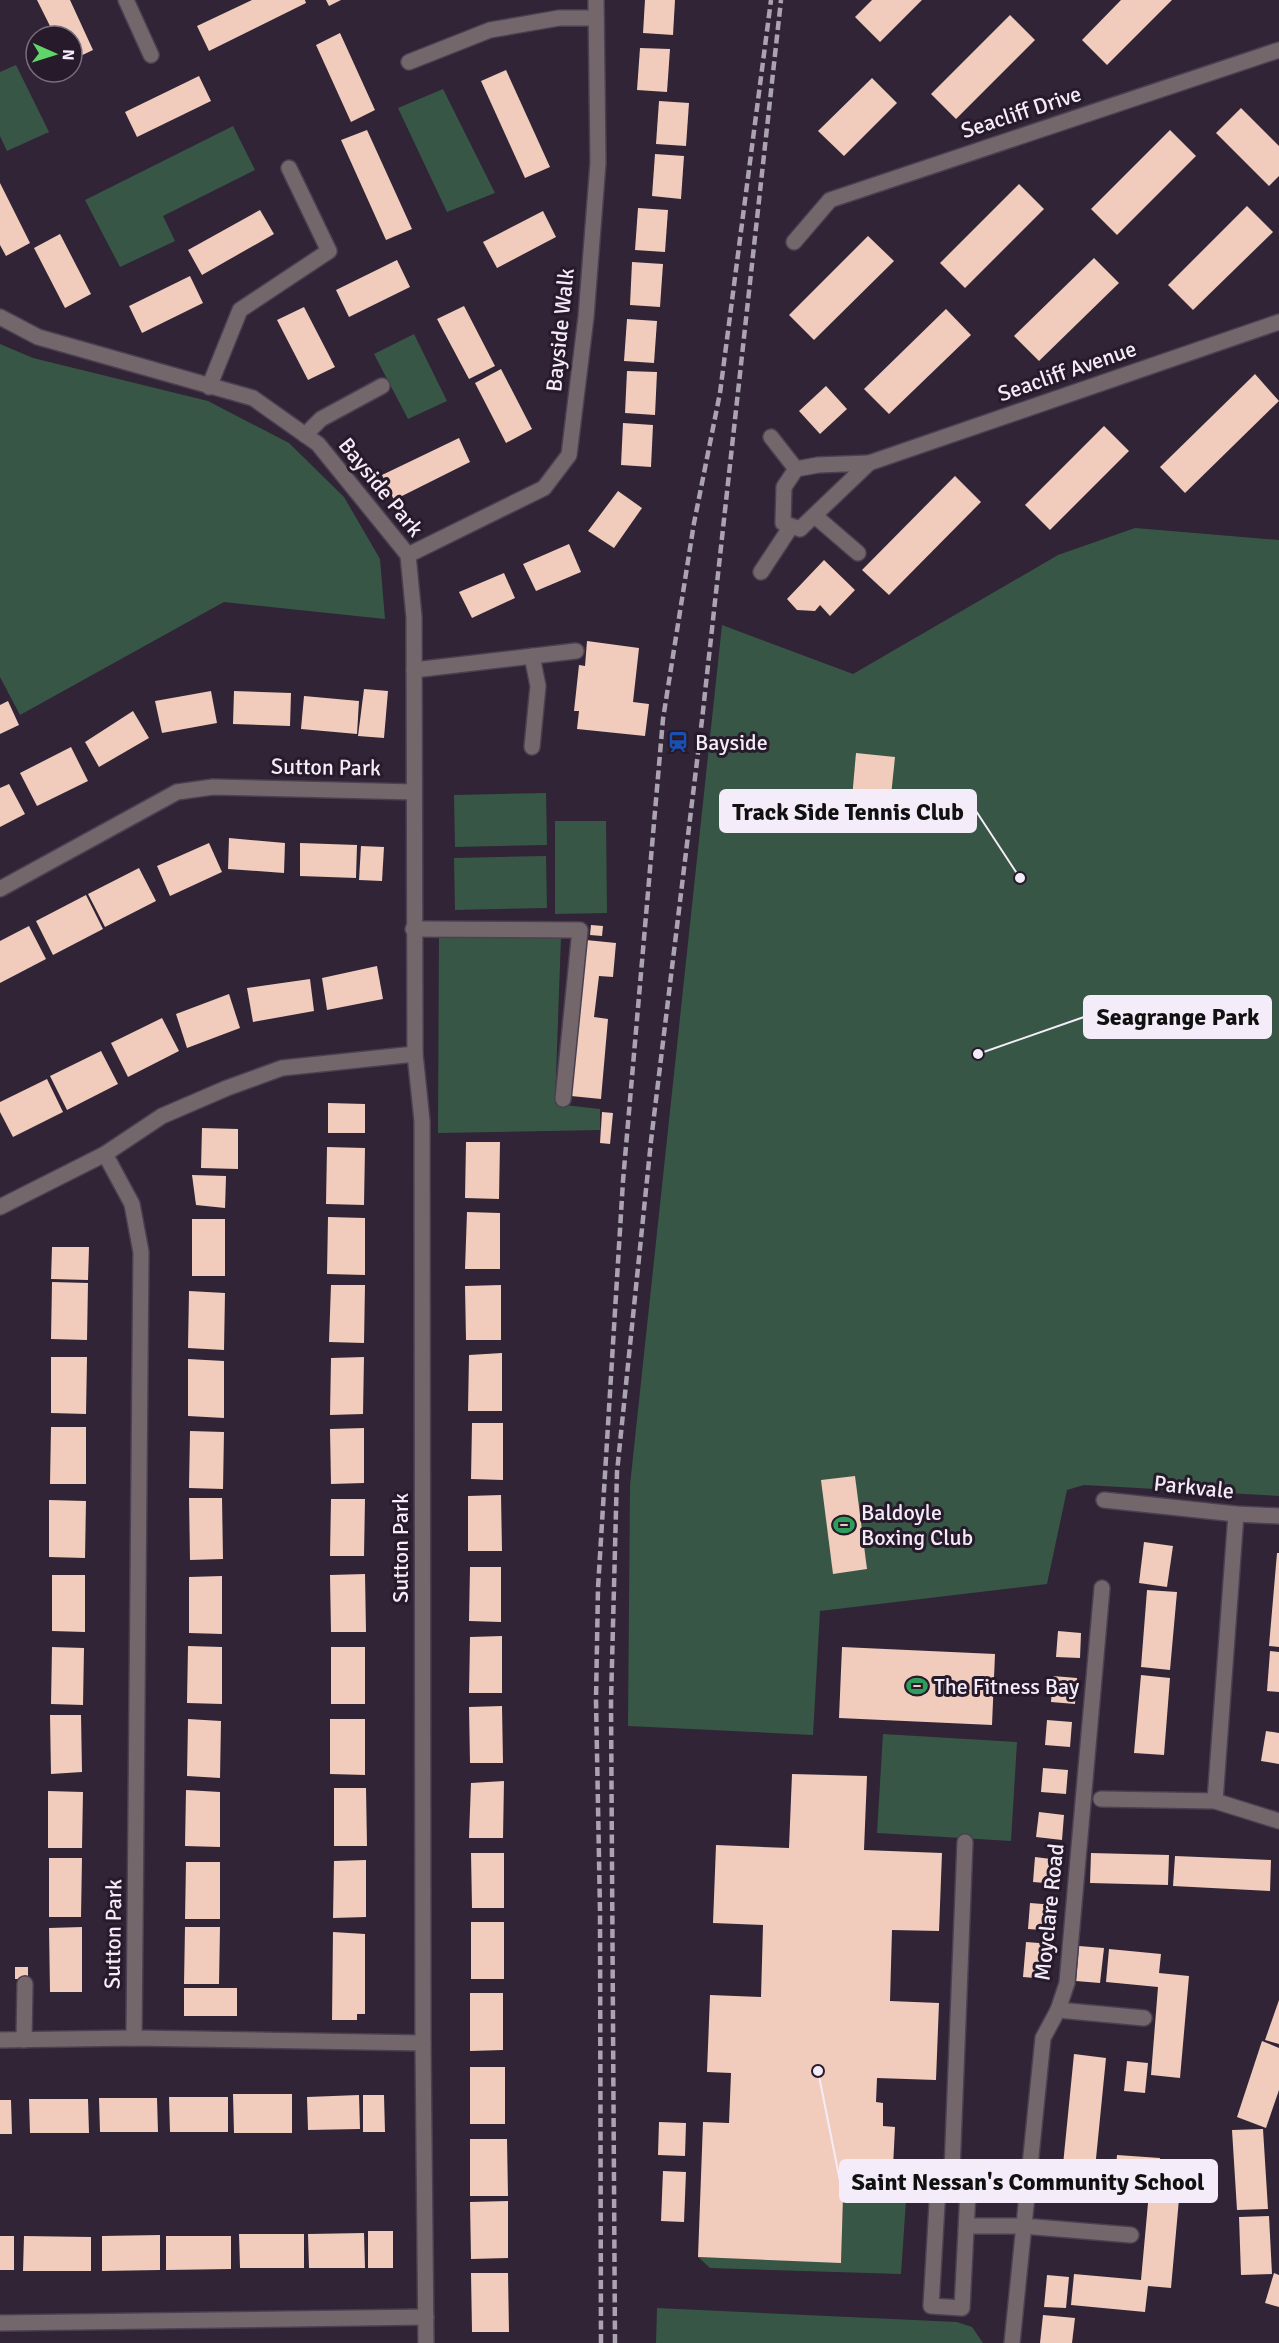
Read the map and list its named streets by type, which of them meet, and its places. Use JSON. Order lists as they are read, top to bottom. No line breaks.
{"streets":{"street":["Seacliff Drive","Bayside Walk","Seacliff Avenue","Bayside Park","Sutton Park","Parkvale","Moyclare Road"]},"crossings":[["Bayside Walk","Bayside Park"],["Bayside Park","Sutton Park"]],"places":{"station":["Bayside"],"other":["Track Side Tennis Club","Seagrange Park","Saint Nessan's Community School"],"sports":["Baldoyle Boxing Club","The Fitness Bay"]},"north":"right"}
